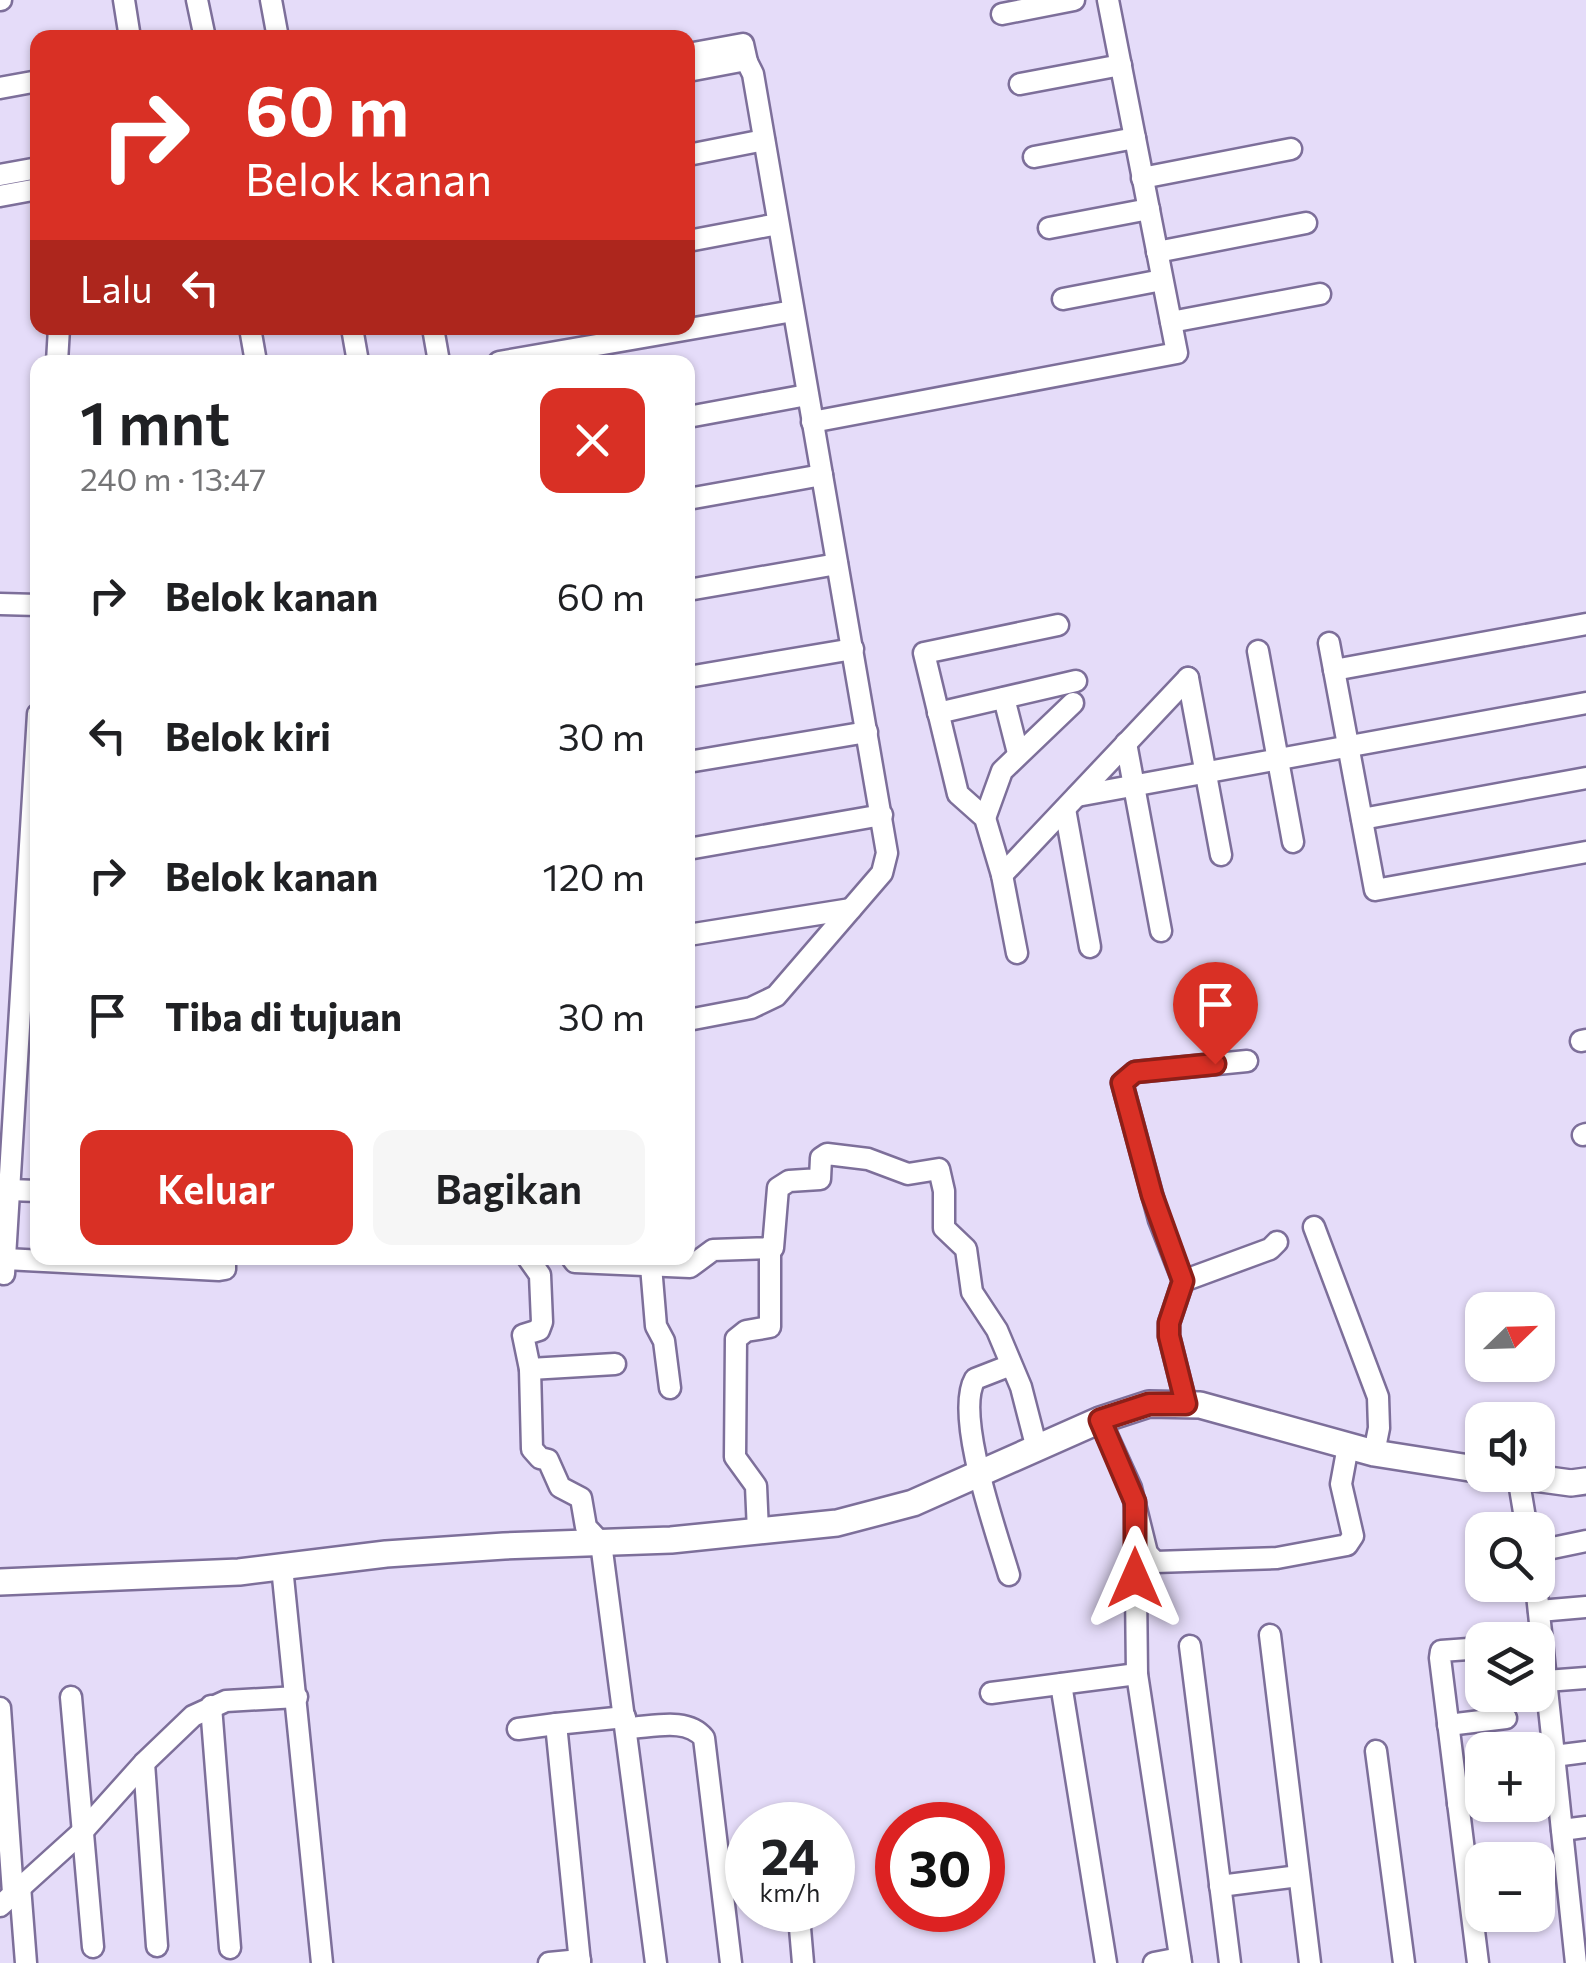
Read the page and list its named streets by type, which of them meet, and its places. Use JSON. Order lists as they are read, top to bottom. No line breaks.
{"north":"top right","page":{"turn":["60 m","Belok kanan"],"then":"Lalu","heading":["1 mnt","240 m · 13:47"],"list":[{"name":"Belok kanan","value":"60 m"},{"name":"Belok kiri","value":"30 m"},{"name":"Belok kanan","value":"120 m"},{"name":"Tiba di tujuan","value":"30 m"}],"buttons":["Keluar","Bagikan"],"map_buttons":["+","−"],"speed":"24 km/h","limit":"30"}}
